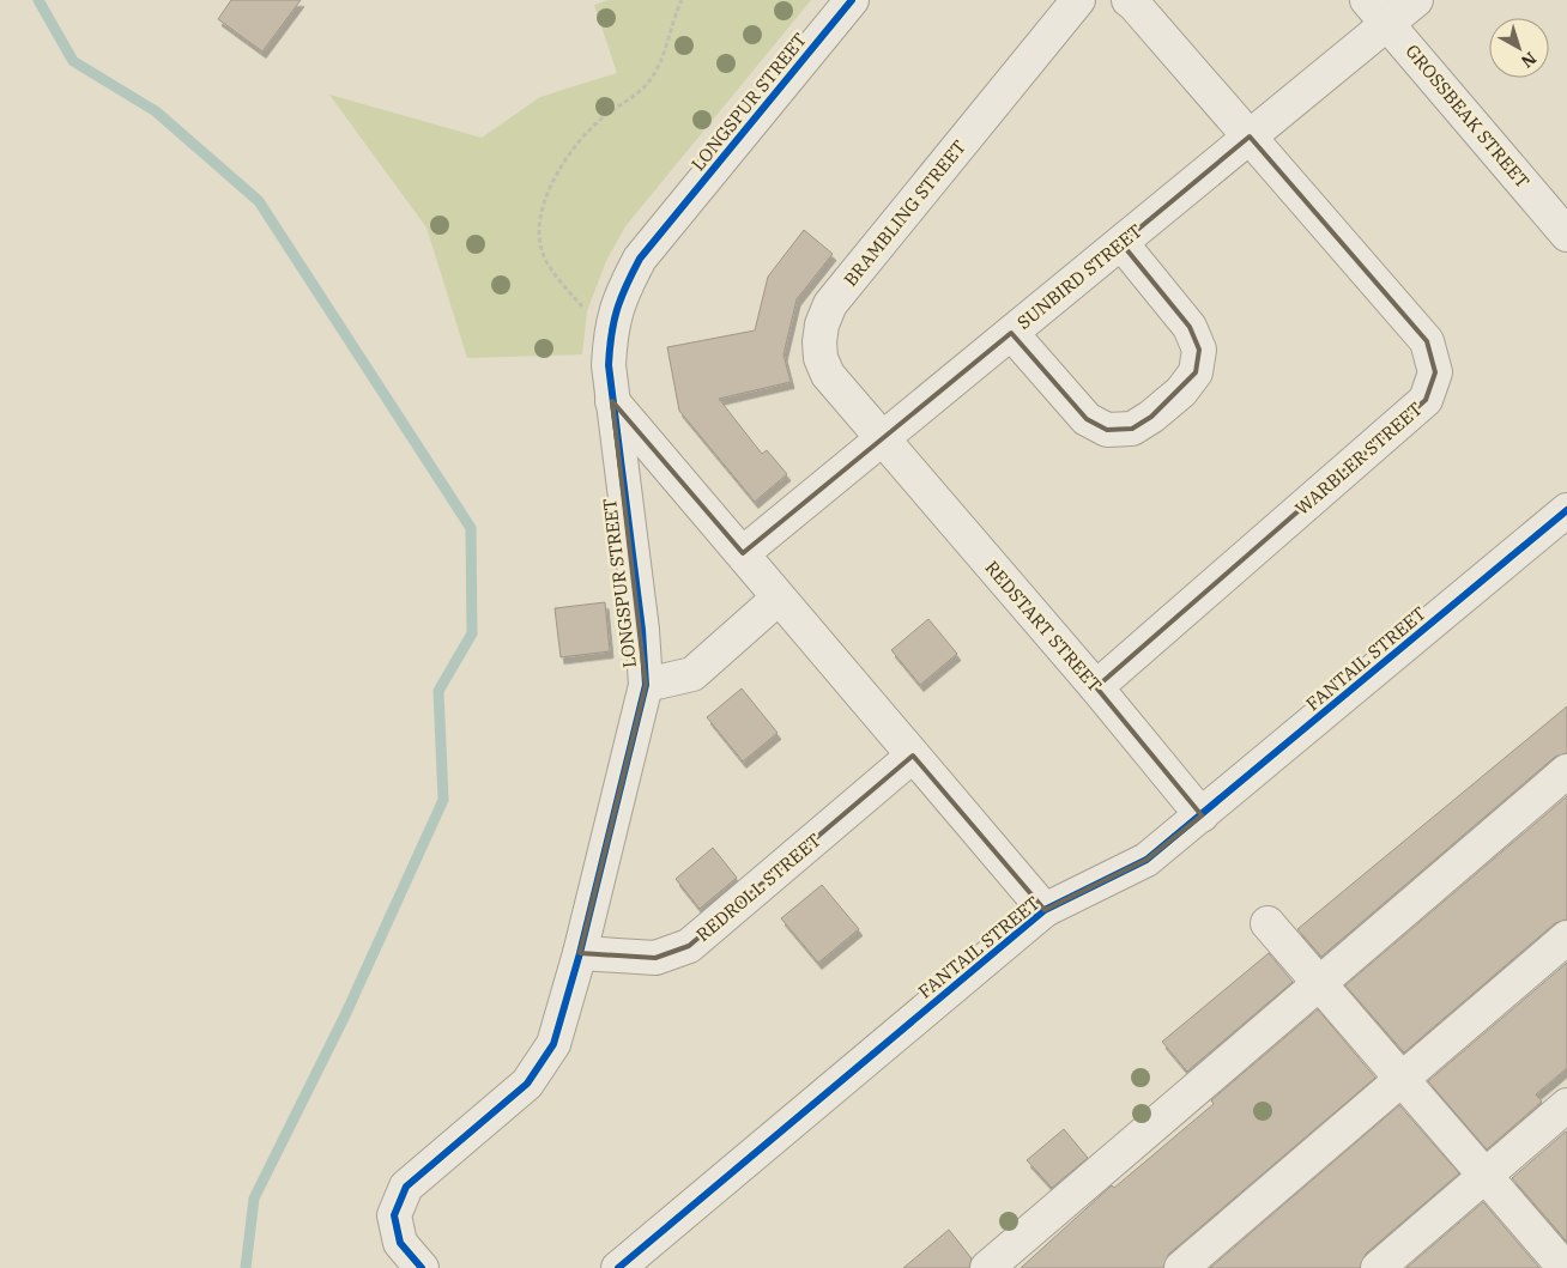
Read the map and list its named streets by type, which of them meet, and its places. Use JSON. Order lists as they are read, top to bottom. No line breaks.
{"streets":{"street":["LONGSPUR STREET","GROSSBEAK STREET","BRAMBLING STREET","SUNBIRD STREET","WARBLER STREET","REDSTART STREET","FANTAIL STREET","REDROLL STREET"]},"crossings":[["LONGSPUR STREET","REDROLL STREET"],["GROSSBEAK STREET","SUNBIRD STREET"],["BRAMBLING STREET","SUNBIRD STREET"],["BRAMBLING STREET","REDSTART STREET"],["SUNBIRD STREET","WARBLER STREET"],["SUNBIRD STREET","REDSTART STREET"],["WARBLER STREET","REDSTART STREET"],["REDSTART STREET","FANTAIL STREET"]],"north":"bottom right"}
